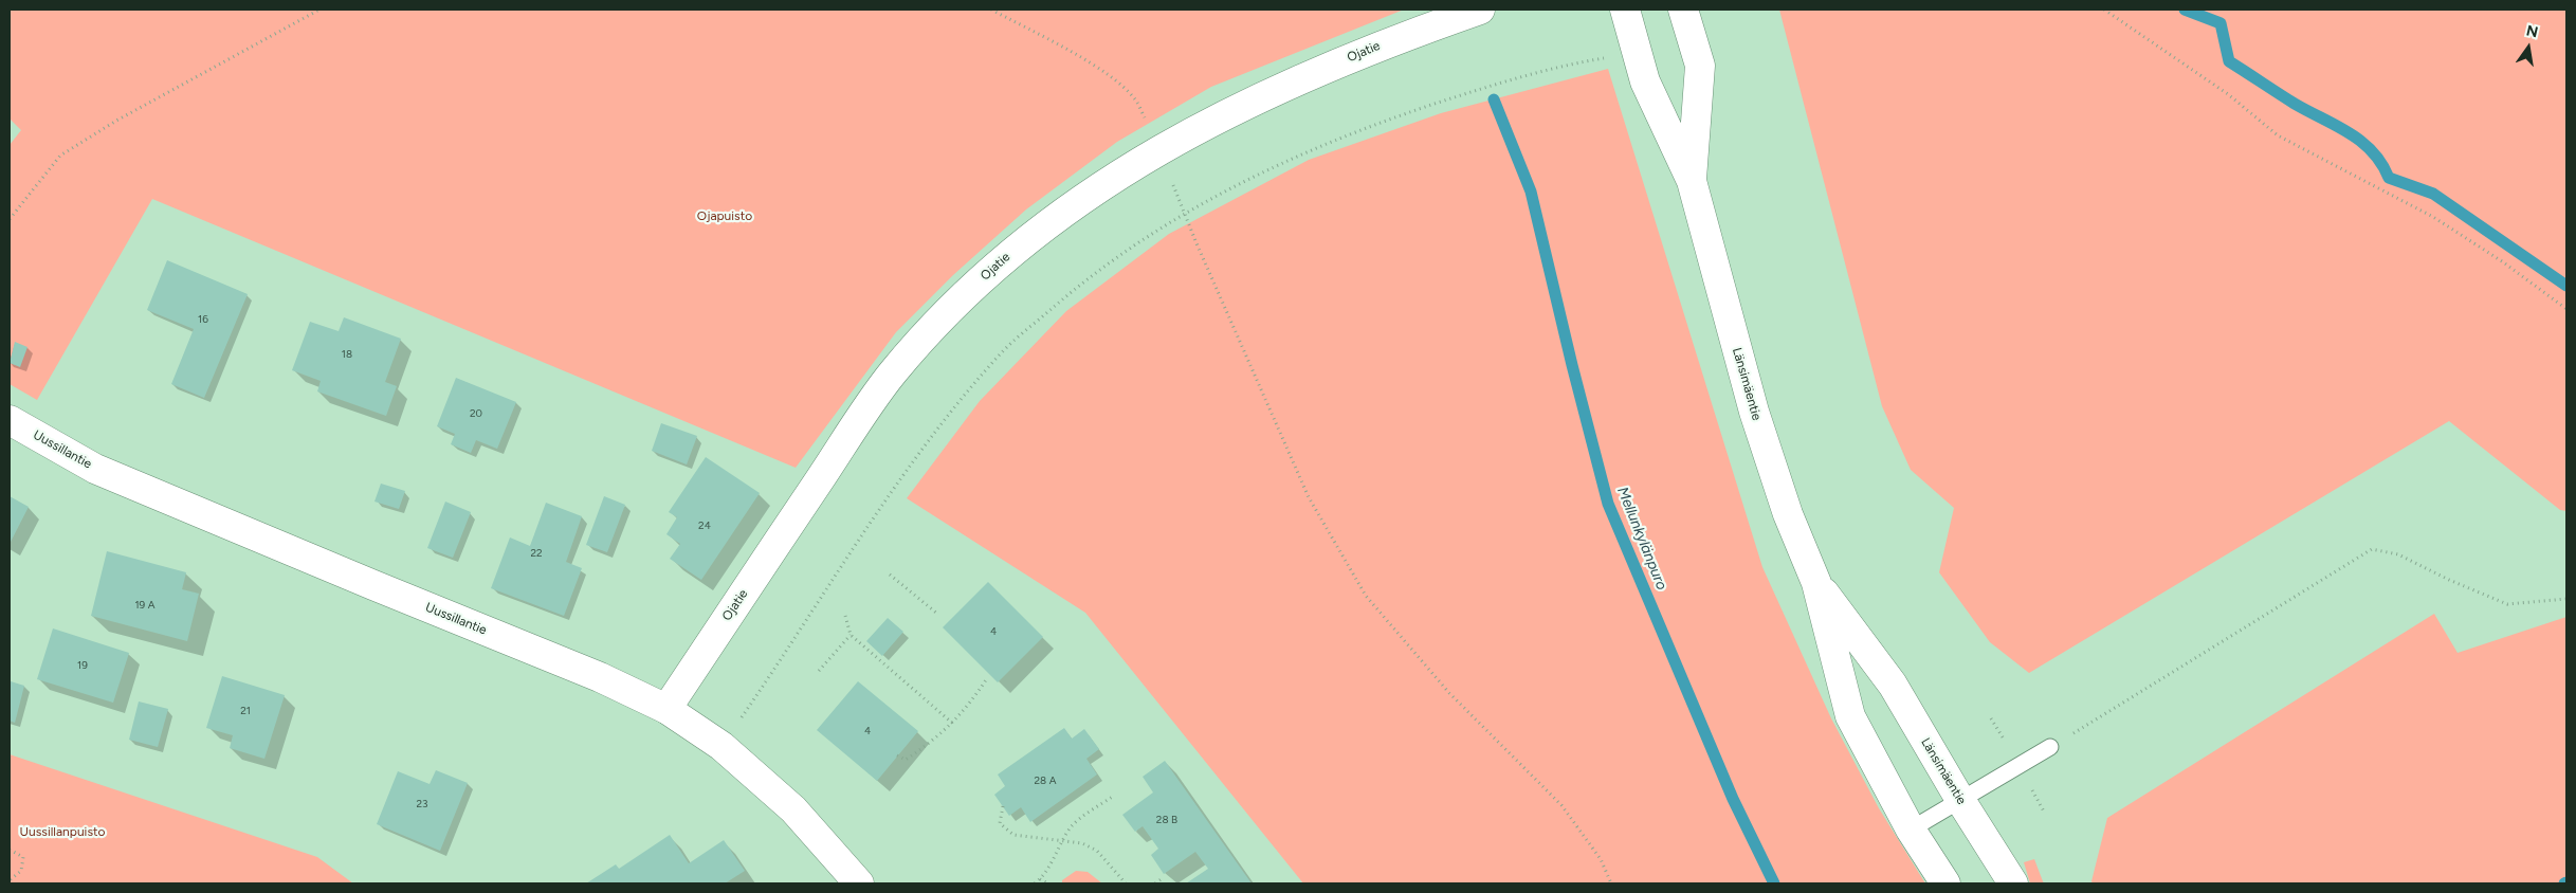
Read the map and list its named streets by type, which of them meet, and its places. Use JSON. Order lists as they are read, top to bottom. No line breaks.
{"streets":{"street":["Ojatie","Länsimäentie","Uussillantie"]},"crossings":[["Ojatie","Uussillantie"]],"water":["Mellunkylänpuro"],"parks":["Ojapuisto","Uussillanpuisto"],"house_numbers":["16","18","20","24","22","19 A","4","19","21","4","28 A","23","28 B"],"north":"top"}
